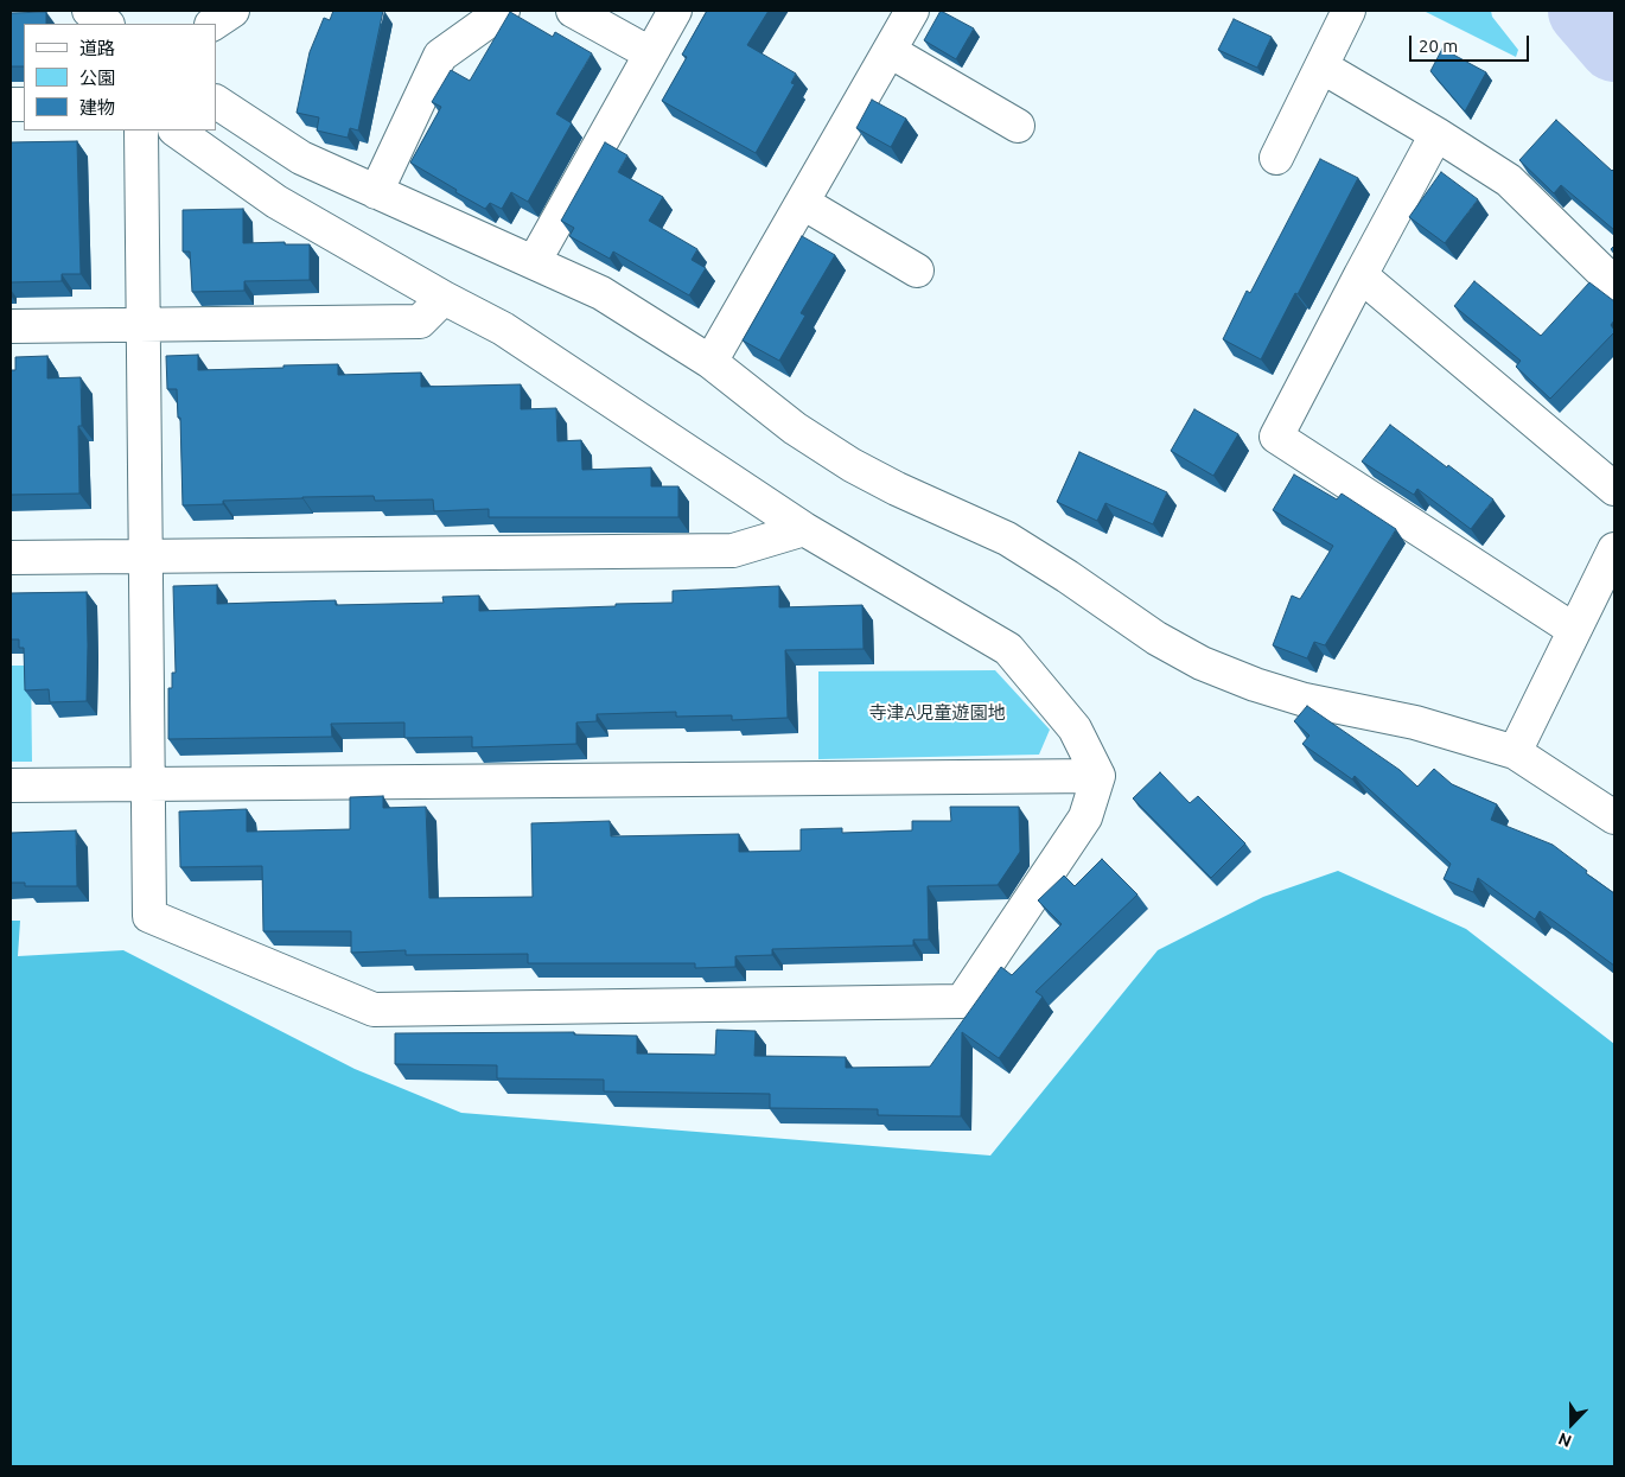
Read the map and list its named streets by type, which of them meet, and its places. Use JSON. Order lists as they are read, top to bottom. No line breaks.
{"parks":["寺津A児童遊園地"],"legend":["道路","公園","建物"],"scale_bar":"20 m","north":"bottom"}
